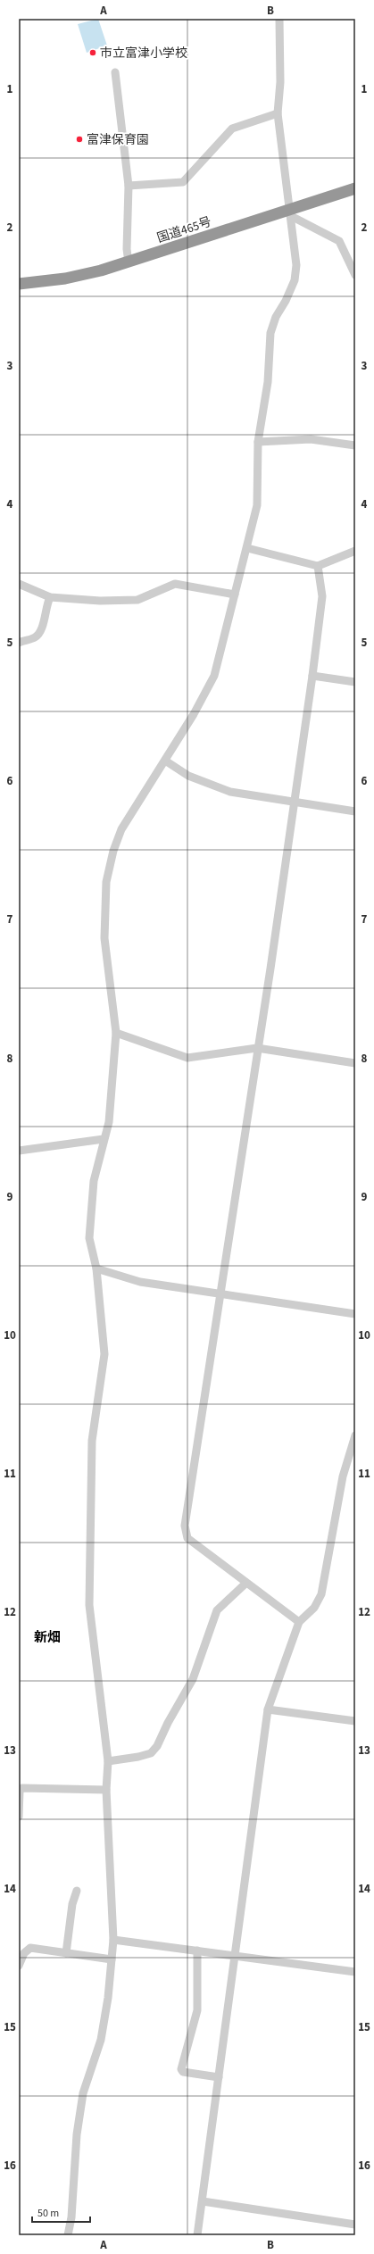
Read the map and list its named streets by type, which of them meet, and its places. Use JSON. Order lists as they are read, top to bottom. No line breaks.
{"streets":{"highway":["国道465号"]},"districts":["新畑"],"places":["市立富津小学校","富津保育園"],"scale_bar":"50 m","grid":{"columns":["A","B"],"rows":["1","2","3","4","5","6","7","8","9","10","11","12","13","14","15","16"]}}
